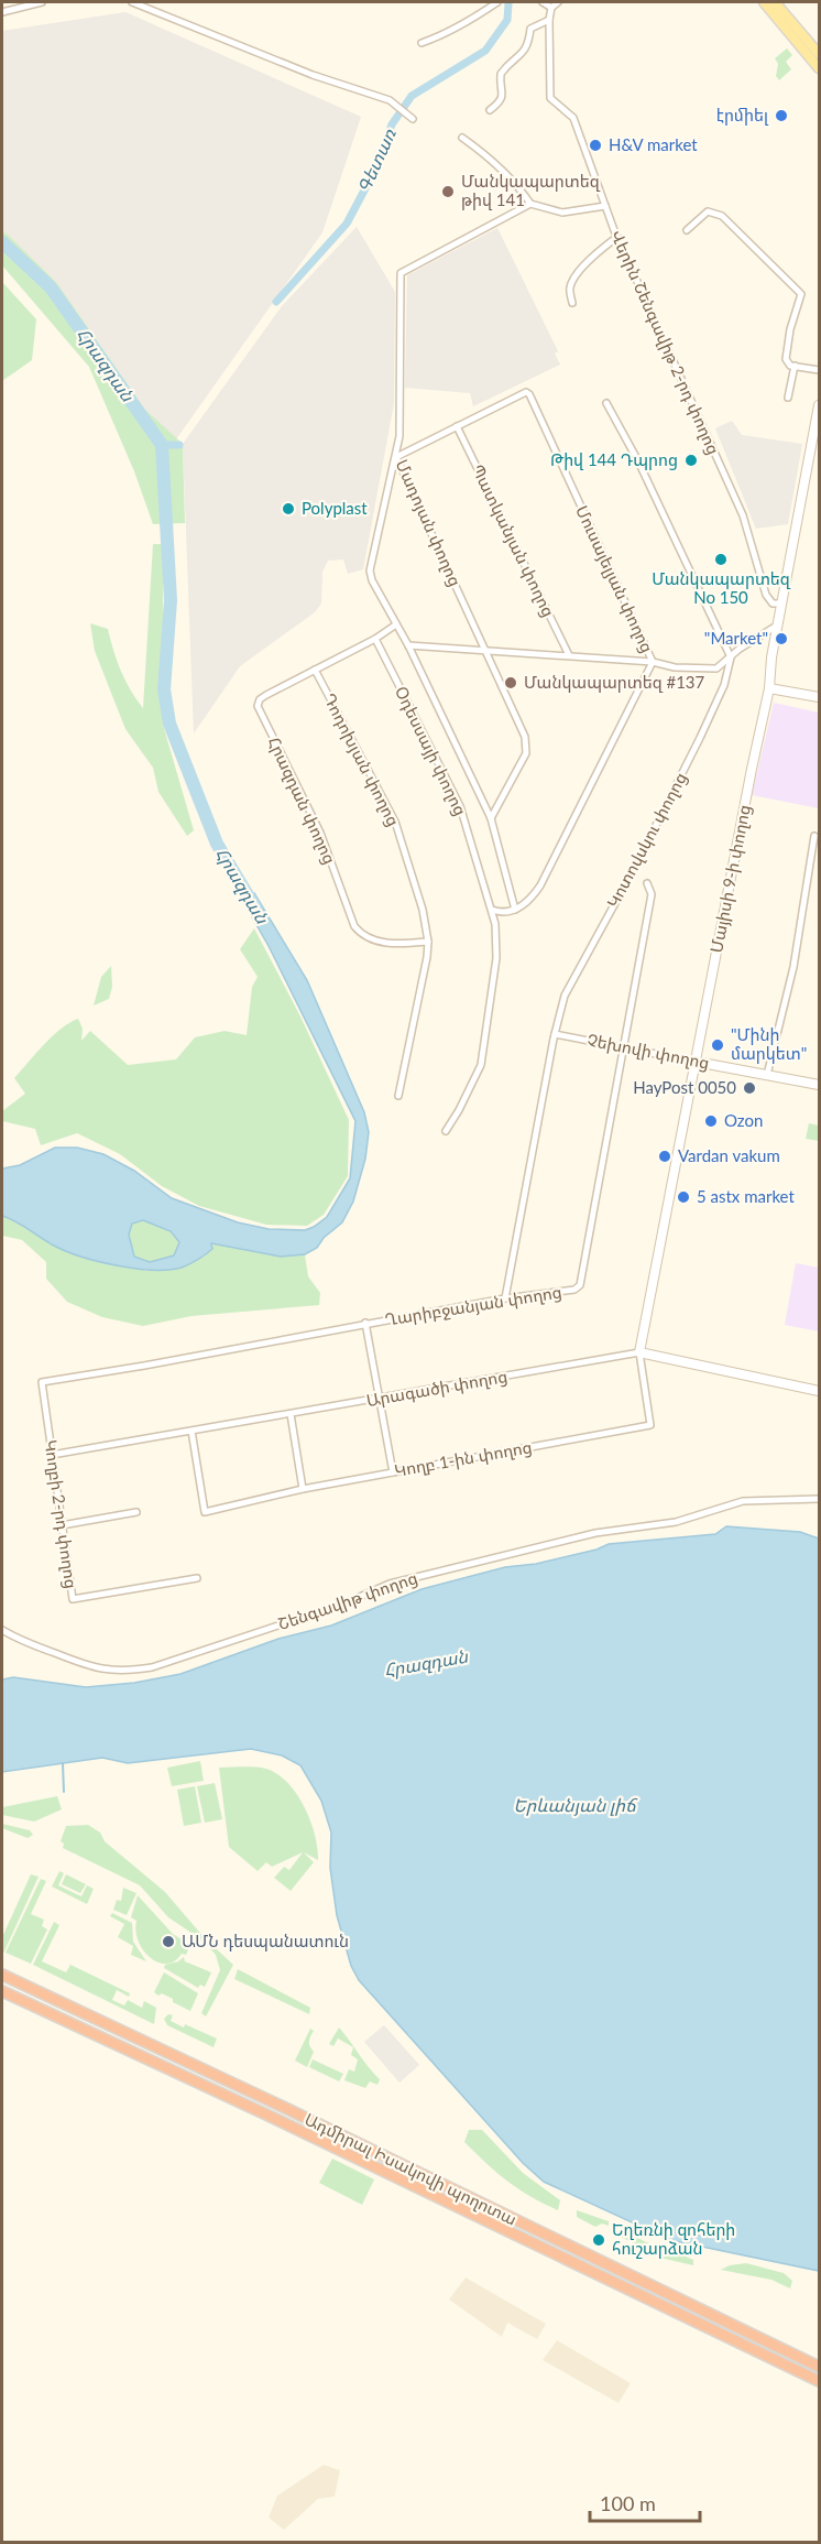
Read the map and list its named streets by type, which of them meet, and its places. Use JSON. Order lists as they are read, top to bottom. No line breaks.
{"streets":{"highway":["Ադմիրալ Իսակովի պողոտա"],"street":["Վերին Շենգավիթ 2-րդ փողոց","Մադոյան փողոց","Պատկանյան փողոց","Մուսայելյան փողոց","Օդեսսայի փողոց","Դոդոխյան փողոց","Հրազդան փողոց","Կոտովսկու փողոց","Մայիսի 9-ի փողոց","Չեխովի փողոց","Ղարիբջանյան փողոց","Արագածի փողոց","Կողբ 1-ին փողոց","Կողբի 2-րդ փողոց","Շենգավիթ փողոց"]},"crossings":[["Վերին Շենգավիթ 2-րդ փողոց","Մայիսի 9-ի փողոց"],["Մադոյան փողոց","Օդեսսայի փողոց"],["Պատկանյան փողոց","Մուսայելյան փողոց"],["Մուսայելյան փողոց","Օդեսսայի փողոց"],["Դոդոխյան փողոց","Հրազդան փողոց"],["Կոտովսկու փողոց","Չեխովի փողոց"],["Կոտովսկու փողոց","Ղարիբջանյան փողոց"],["Մայիսի 9-ի փողոց","Չեխովի փողոց"],["Մայիսի 9-ի փողոց","Արագածի փողոց"],["Մայիսի 9-ի փողոց","Կողբ 1-ին փողոց"],["Չեխովի փողոց","Ղարիբջանյան փողոց"],["Ղարիբջանյան փողոց","Կողբի 2-րդ փողոց"],["Արագածի փողոց","Կողբ 1-ին փողոց"],["Արագածի փողոց","Կողբի 2-րդ փողոց"]],"water":["Գետառ","Հրազդան","Երևանյան լիճ"],"places":["էրմիել","H&V market","Մանկապարտեզ թիվ 141","Թիվ 144 Դպրոց","Polyplast","Մանկապարտեզ No 150","\"Market\"","Մանկապարտեզ #137","\"Մինի մարկետ\"","HayPost 0050","Ozon","Vardan vakum","5 astx market","ԱՄՆ դեսպանատուն","Եղեռնի զոհերի հուշարձան"],"scale_bar":"100 m"}
